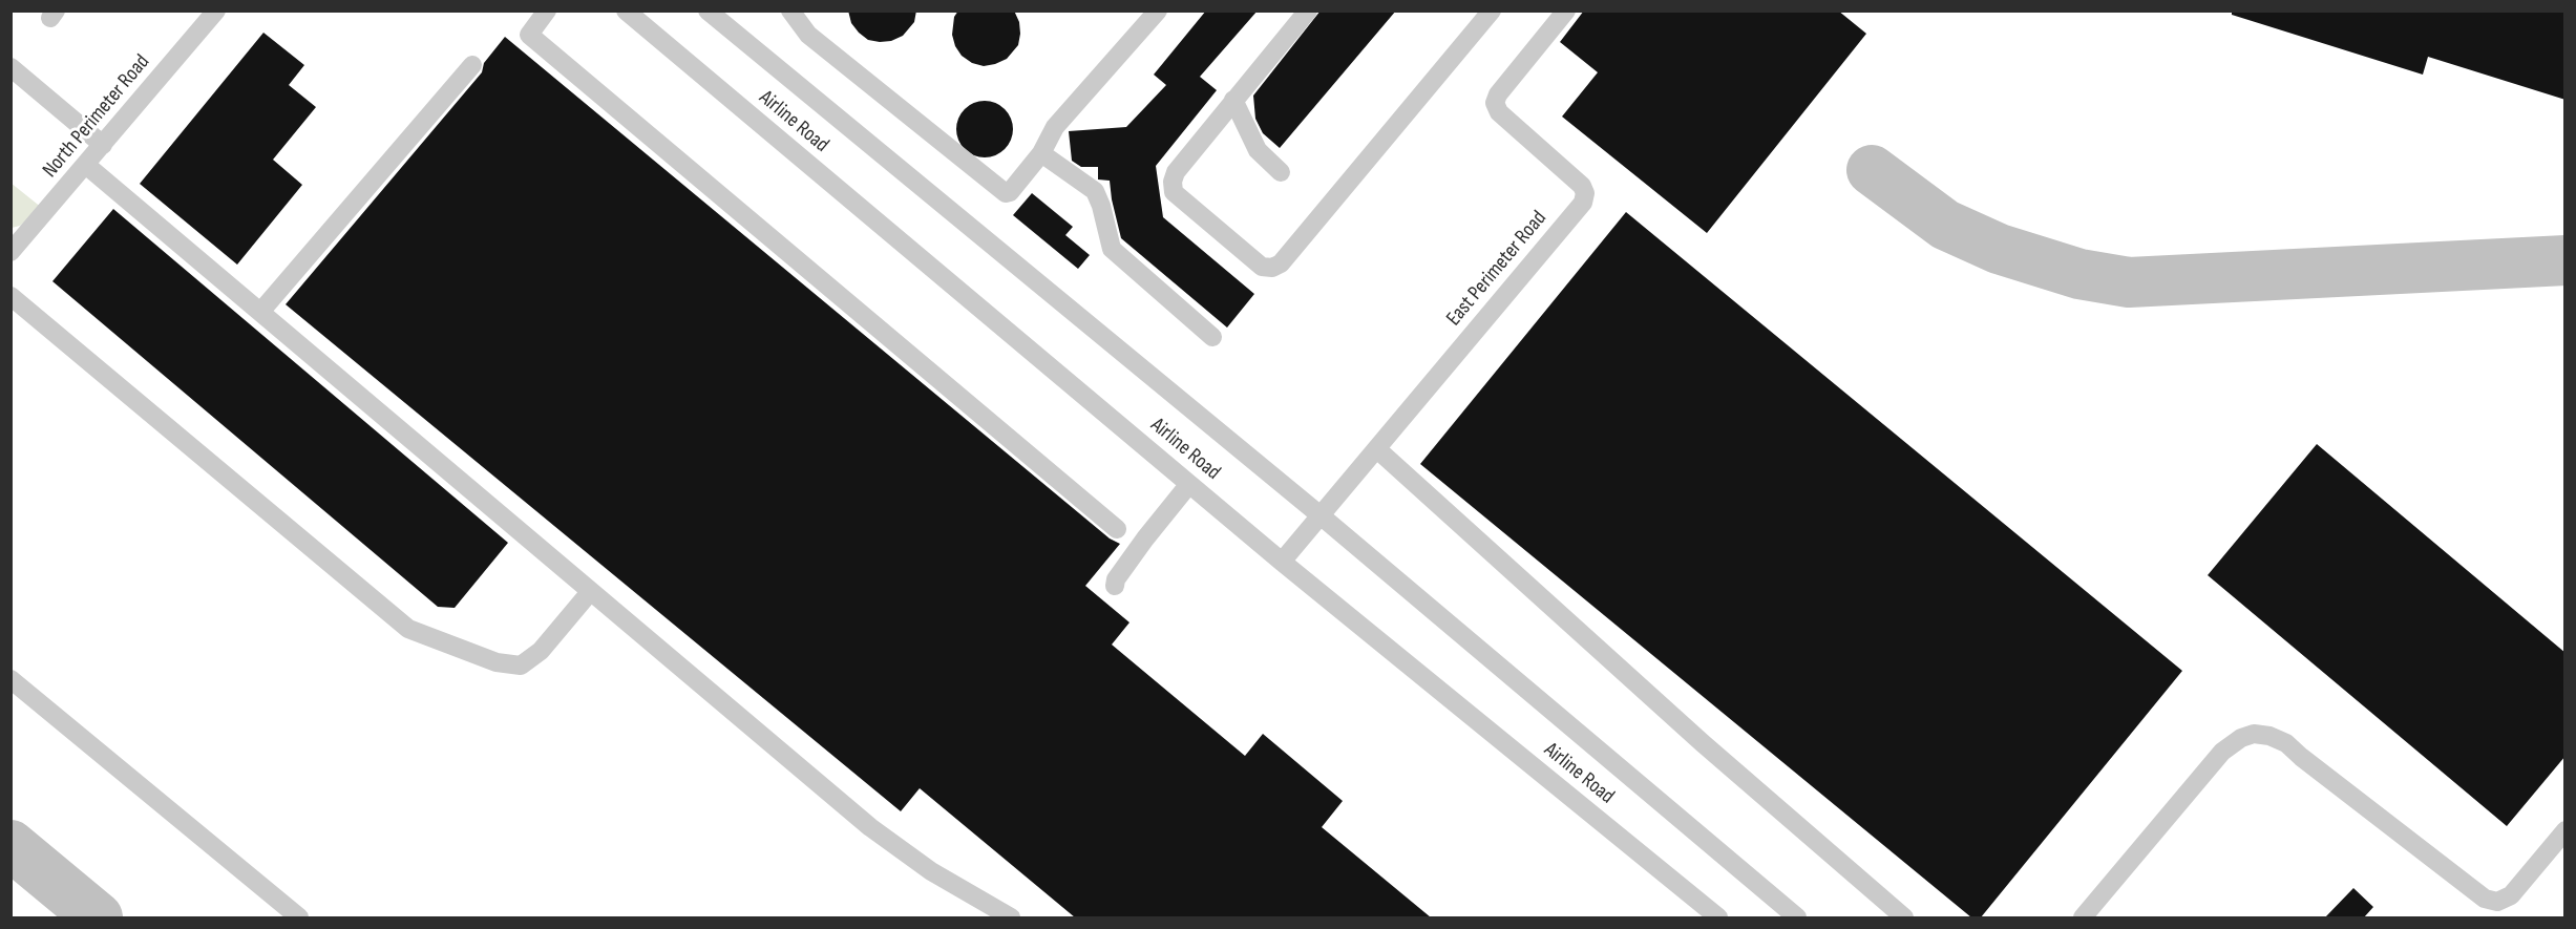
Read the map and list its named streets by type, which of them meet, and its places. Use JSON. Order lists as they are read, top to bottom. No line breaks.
{"streets":{"lane":["North Perimeter Road","Airline Road","East Perimeter Road"]},"crossings":[["Airline Road","East Perimeter Road"]]}
